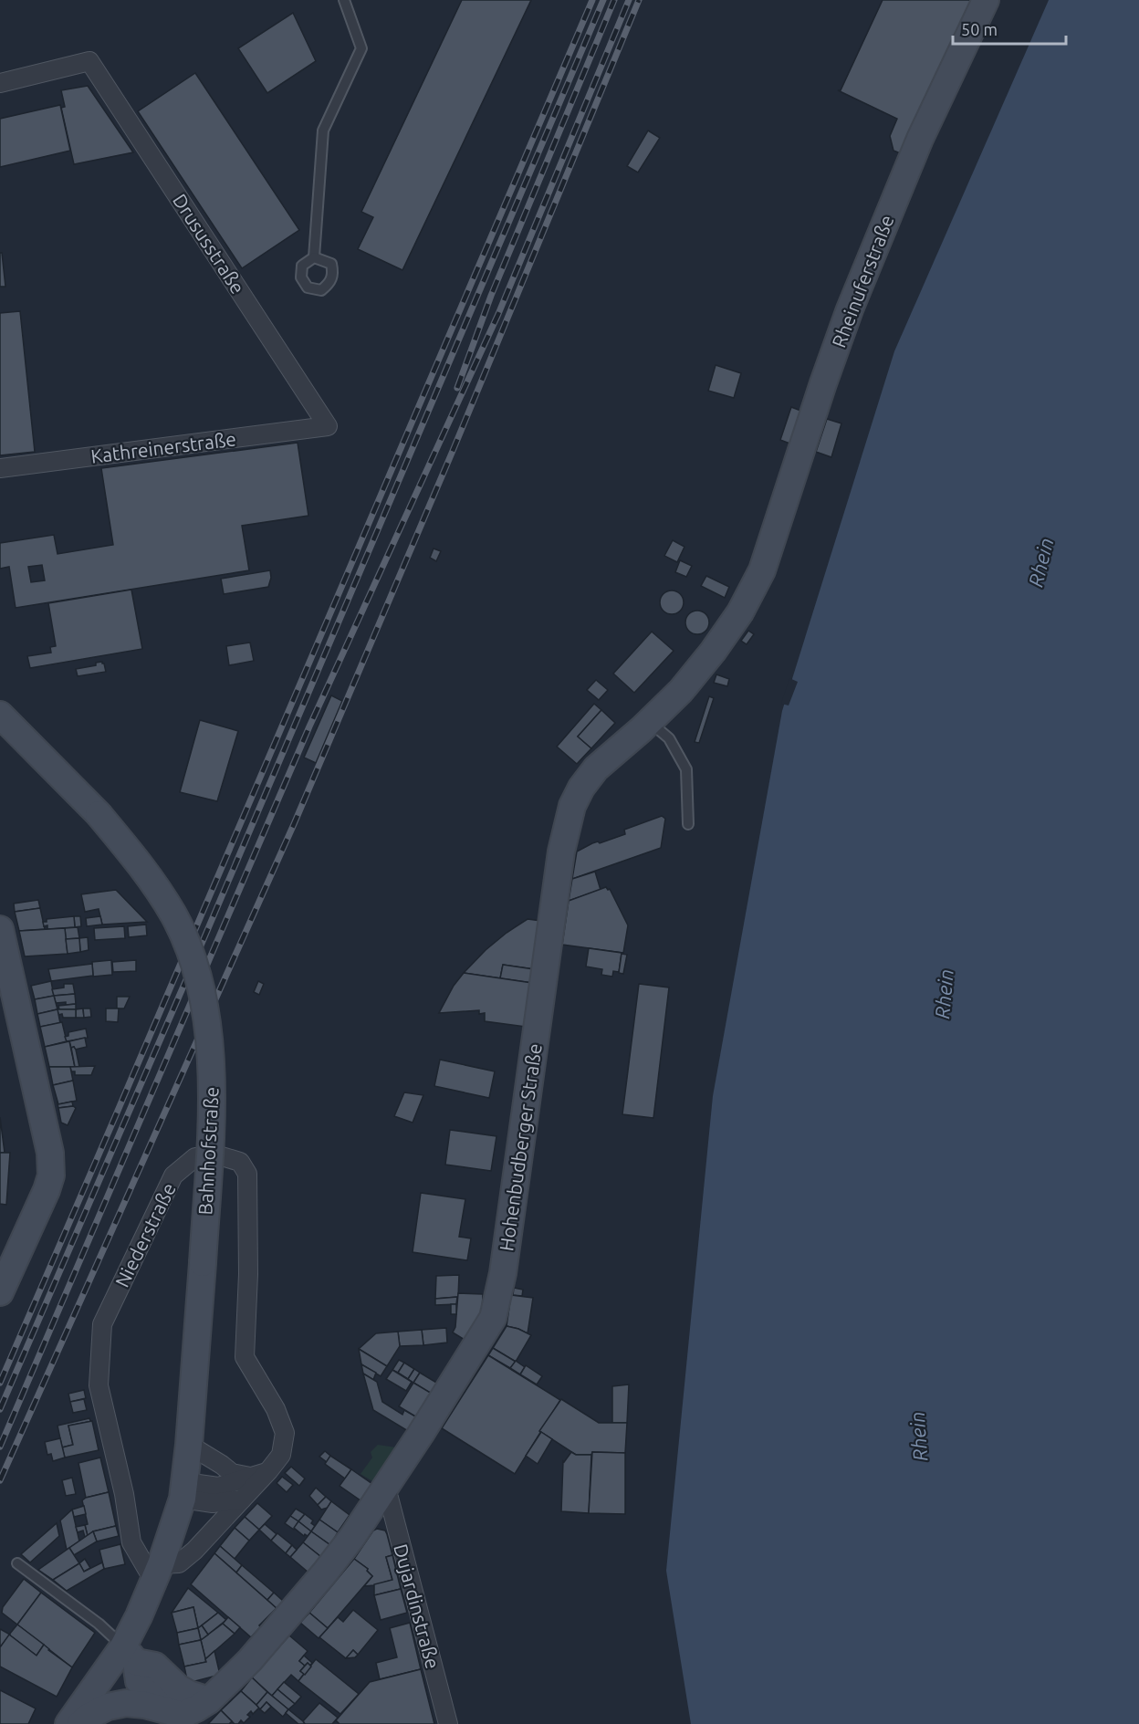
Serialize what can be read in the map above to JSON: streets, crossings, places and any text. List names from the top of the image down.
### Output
{
  "streets": {
    "street": [
      "Drususstraße",
      "Rheinuferstraße",
      "Kathreinerstraße",
      "Hohenbudberger Straße",
      "Bahnhofstraße",
      "Niederstraße",
      "Dujardinstraße"
    ]
  },
  "crossings": [
    ["Drususstraße", "Kathreinerstraße"],
    ["Rheinuferstraße", "Hohenbudberger Straße"],
    ["Hohenbudberger Straße", "Dujardinstraße"],
    ["Bahnhofstraße", "Niederstraße"]
  ],
  "water": ["Rhein"],
  "scale_bar": "50 m"
}
